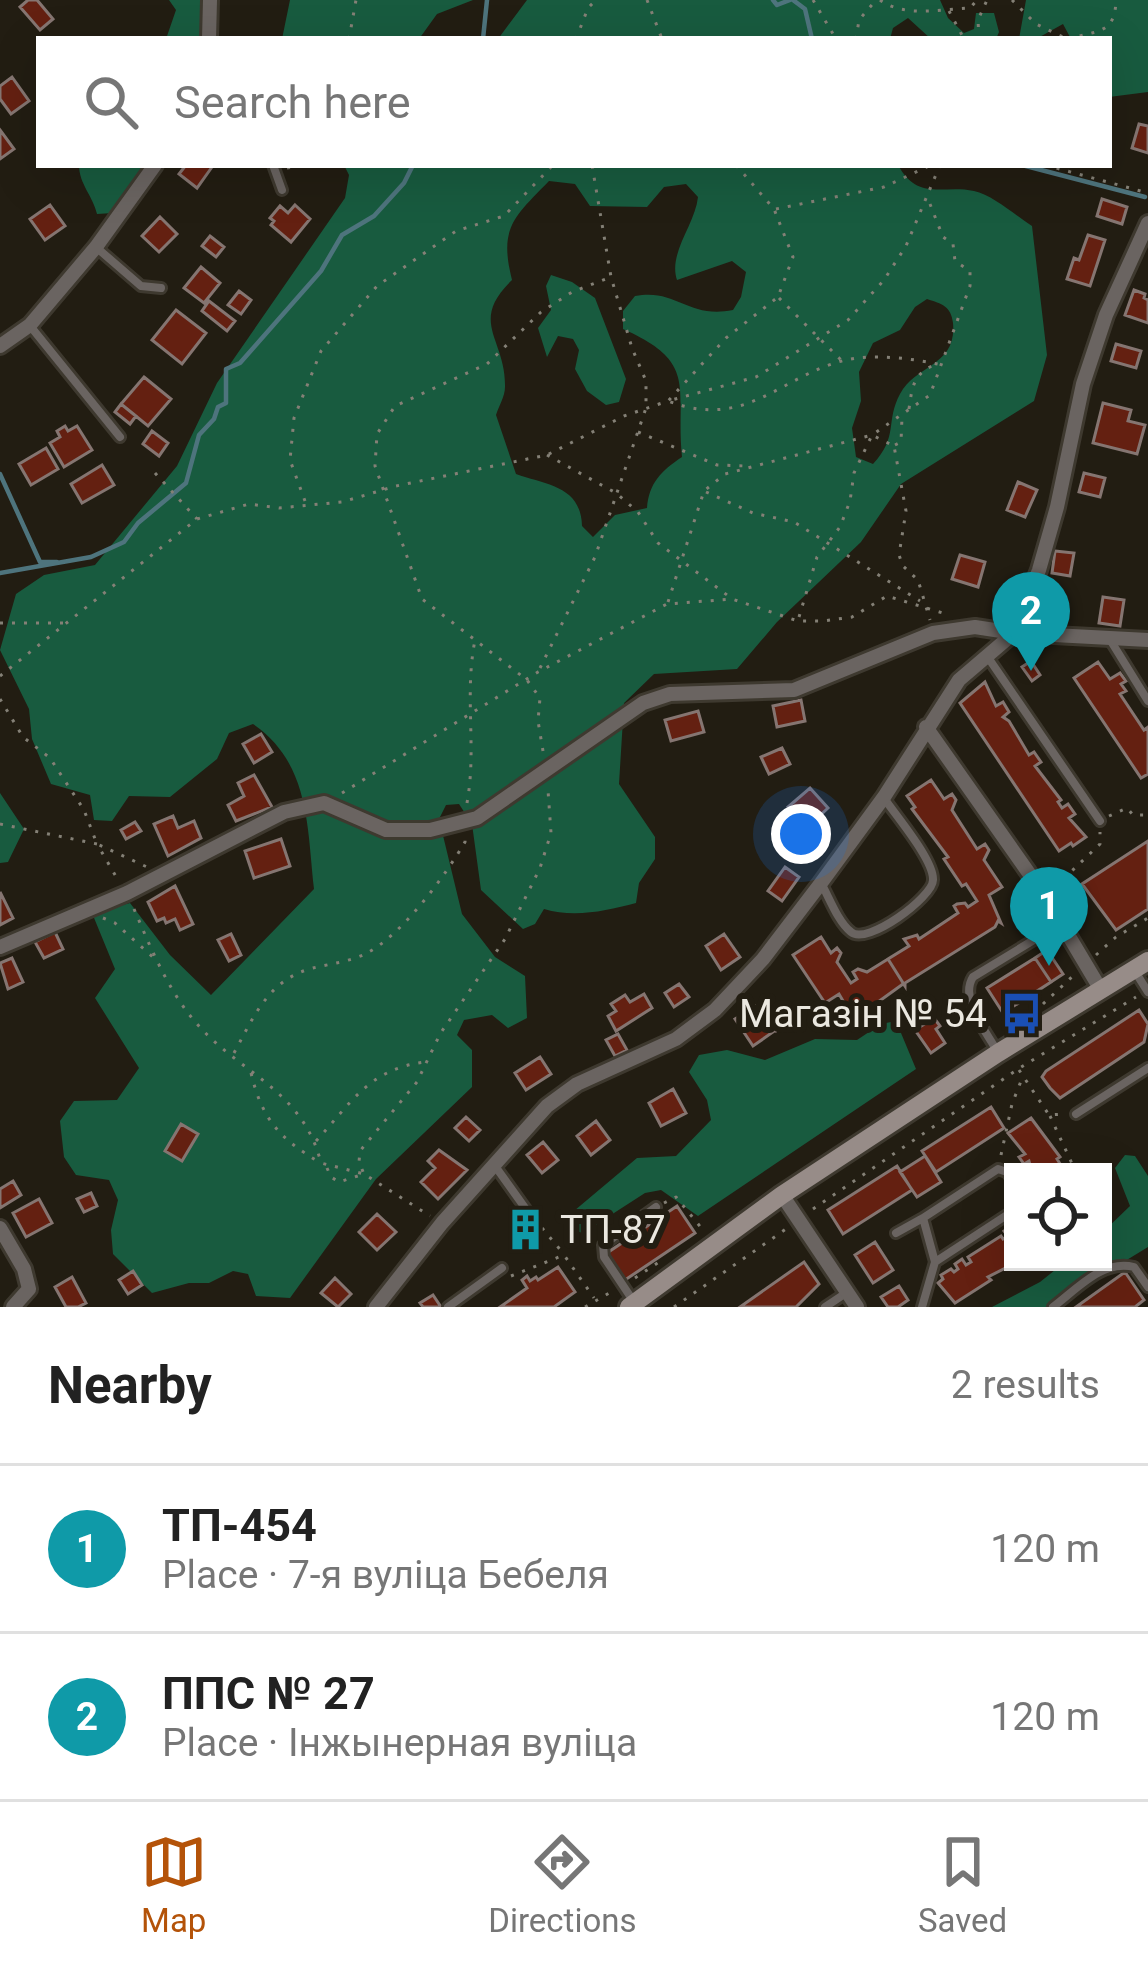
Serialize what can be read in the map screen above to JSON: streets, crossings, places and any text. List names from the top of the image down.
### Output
{
  "places": {
    "bus stop": ["Магазін № 54"],
    "building": ["ТП-87"]
  },
  "page": {
    "search": "Search here",
    "pins": ["2", "1"],
    "heading": ["Nearby", "2 results"],
    "list": [
      {
        "mark": "1",
        "name": "ТП-454",
        "note": "Place · 7-я вуліца Бебеля",
        "value": "120 m"
      },
      {
        "mark": "2",
        "name": "ППС № 27",
        "note": "Place · Інжынерная вуліца",
        "value": "120 m"
      }
    ],
    "nav": ["Map", "Directions", "Saved"]
  }
}
